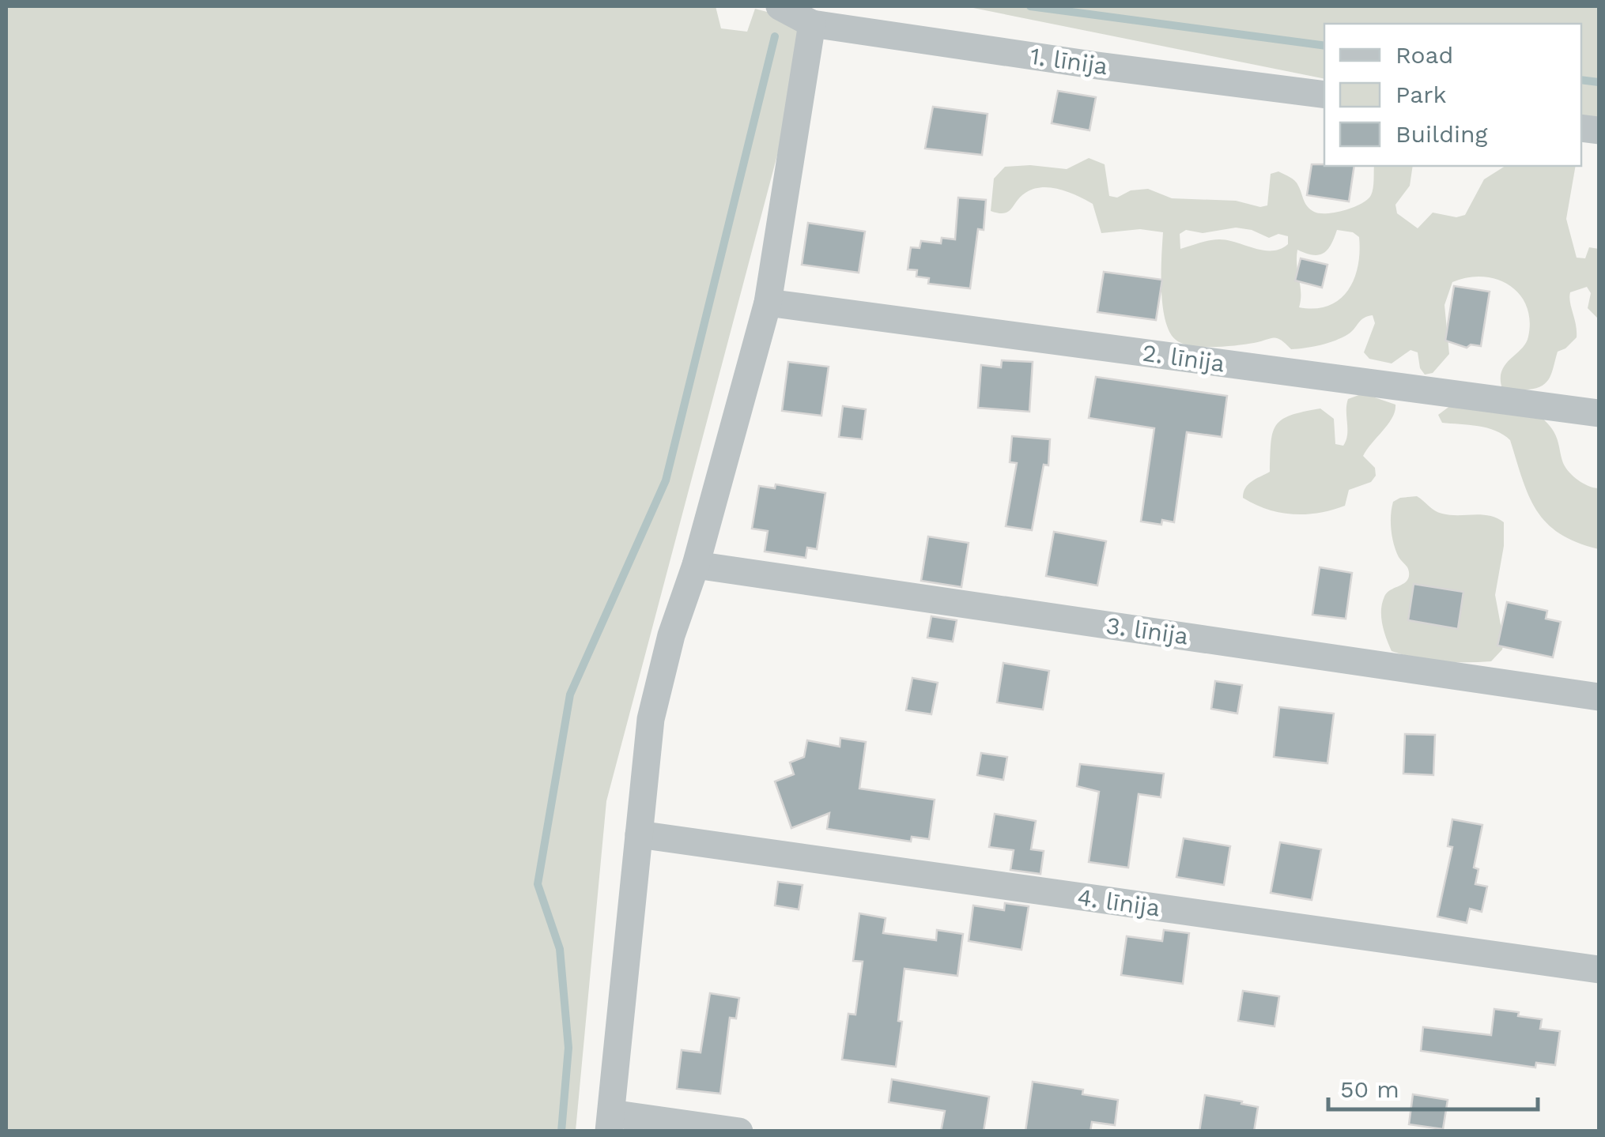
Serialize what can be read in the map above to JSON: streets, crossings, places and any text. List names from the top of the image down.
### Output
{
  "streets": {
    "street": [
      "1. līnija",
      "2. līnija",
      "3. līnija",
      "4. līnija"
    ]
  },
  "legend": ["Road", "Park", "Building"],
  "scale_bar": "50 m"
}
